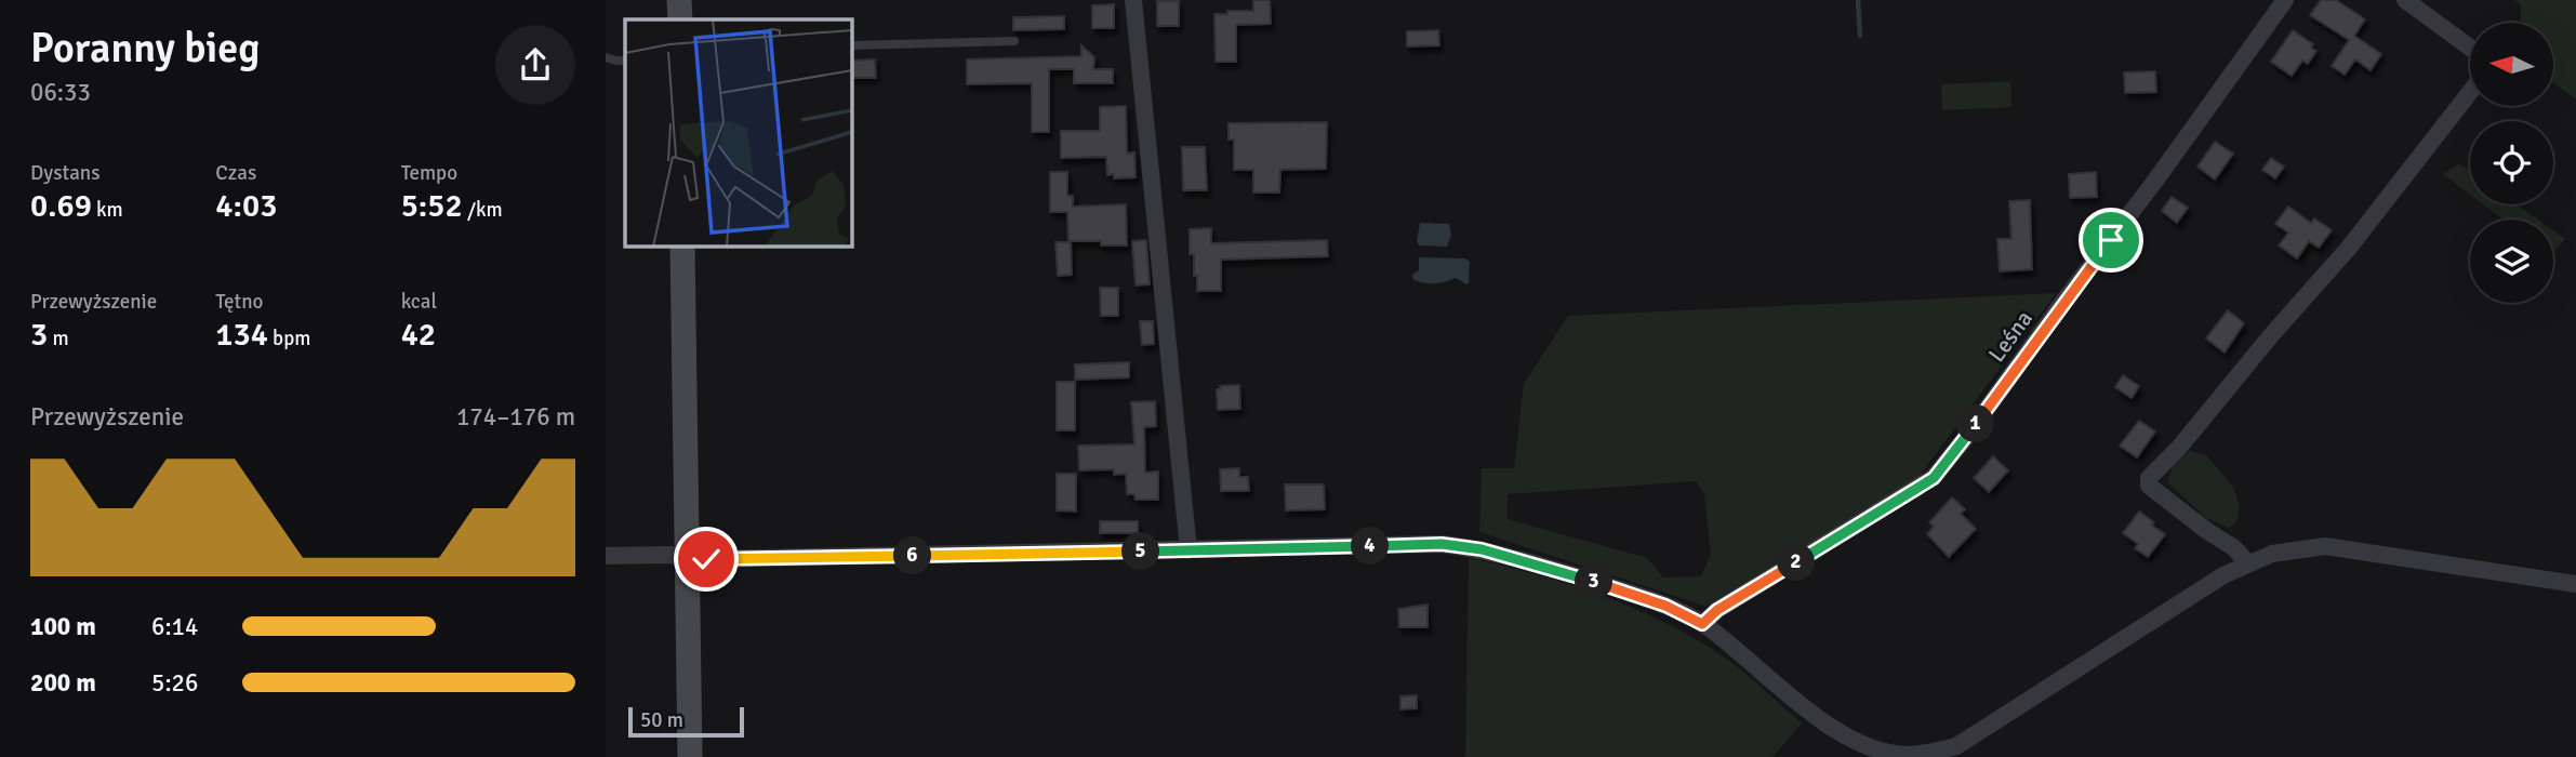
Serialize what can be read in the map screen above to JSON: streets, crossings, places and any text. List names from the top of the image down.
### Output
{
  "streets": {
    "street": ["Leśna"]
  },
  "scale_bar": "50 m",
  "north": "left",
  "page": {
    "heading": ["Poranny bieg", "06:33"],
    "stats": [
      ["Dystans", "0.69 km"],
      ["Czas", "4:03"],
      ["Tempo", "5:52 /km"],
      ["Przewyższenie", "3 m"],
      ["Tętno", "134 bpm"],
      ["kcal", "42"]
    ],
    "chart": ["Przewyższenie", "174–176 m"],
    "pins": [
      "1",
      "4",
      "5",
      "6",
      "2",
      "3"
    ],
    "list": [
      {
        "name": "100 m",
        "note": "6:14"
      },
      {
        "name": "200 m",
        "note": "5:26"
      }
    ],
    "scale": "50 m"
  }
}
